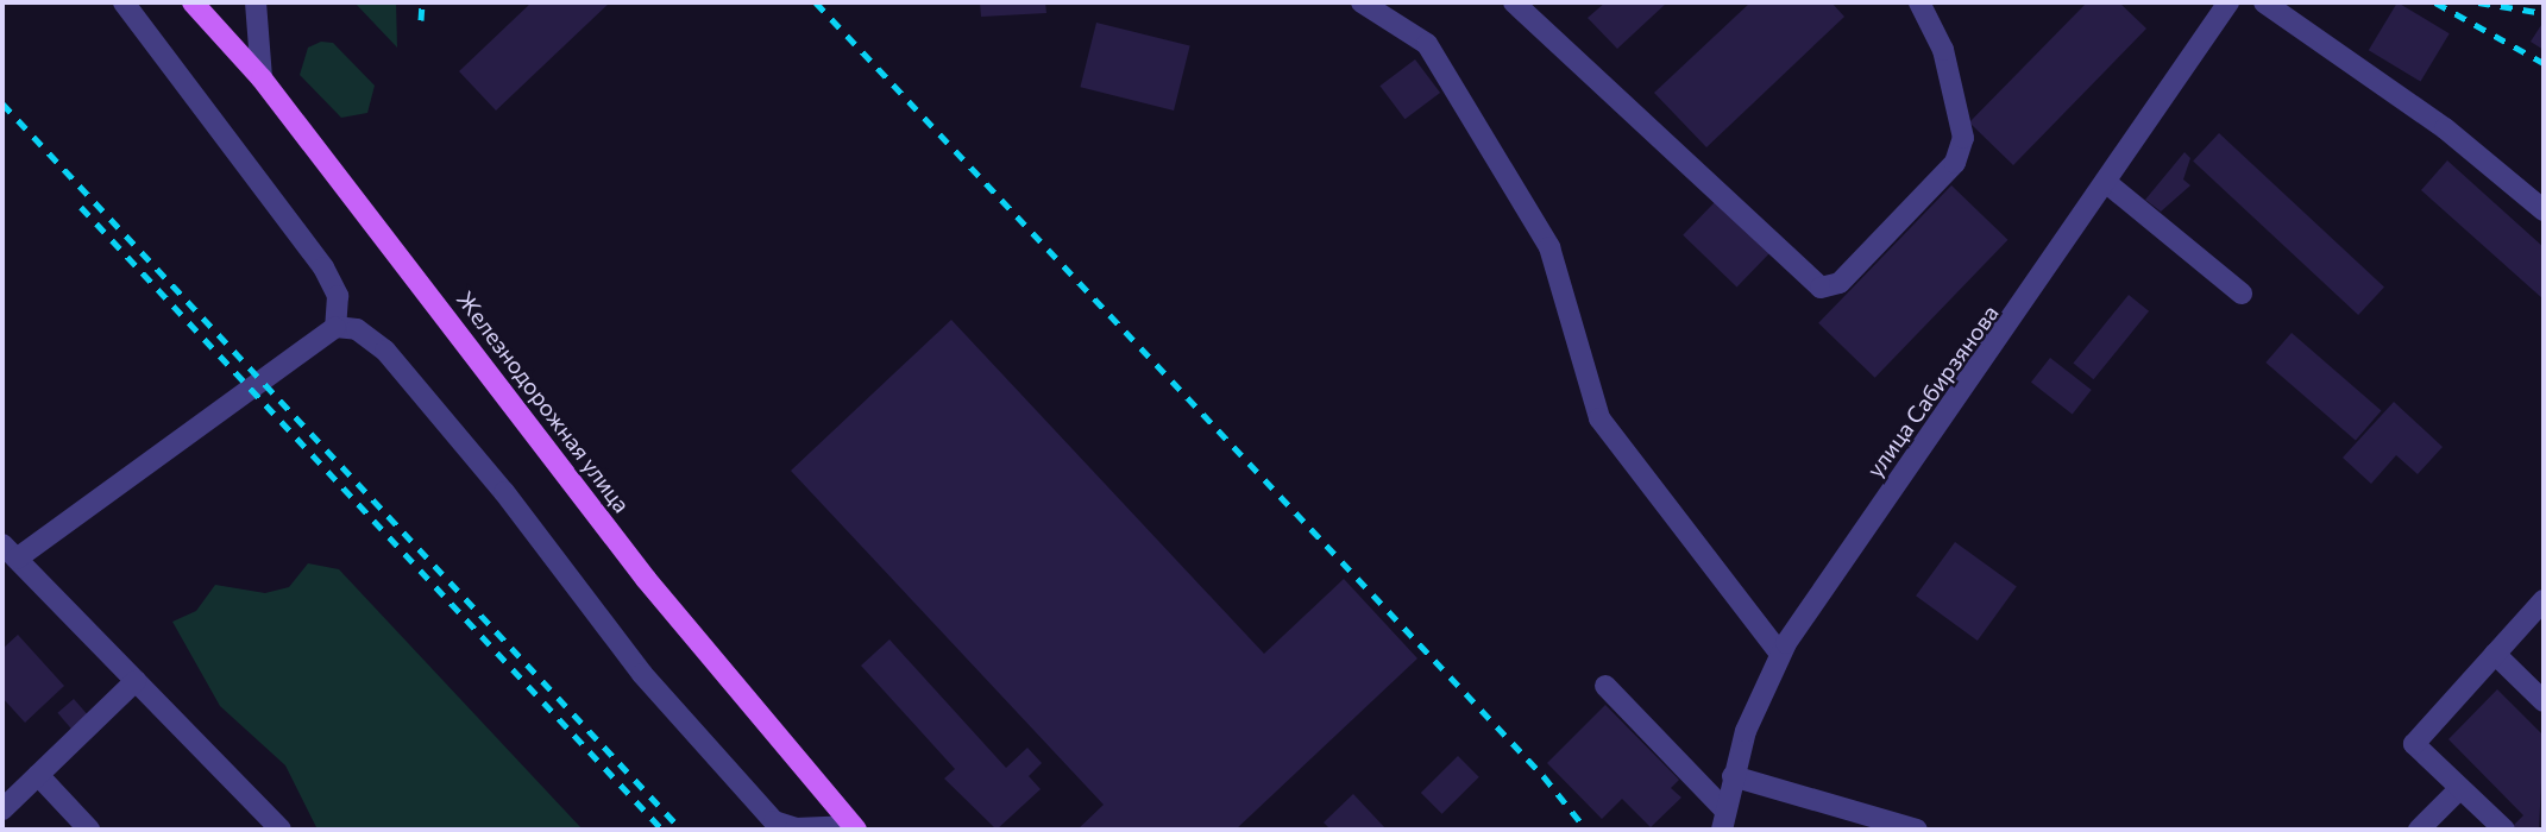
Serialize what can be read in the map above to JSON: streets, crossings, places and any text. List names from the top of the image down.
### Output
{
  "streets": {
    "main road": ["Железнодорожная улица"],
    "street": ["улица Сабирзянова"]
  }
}
